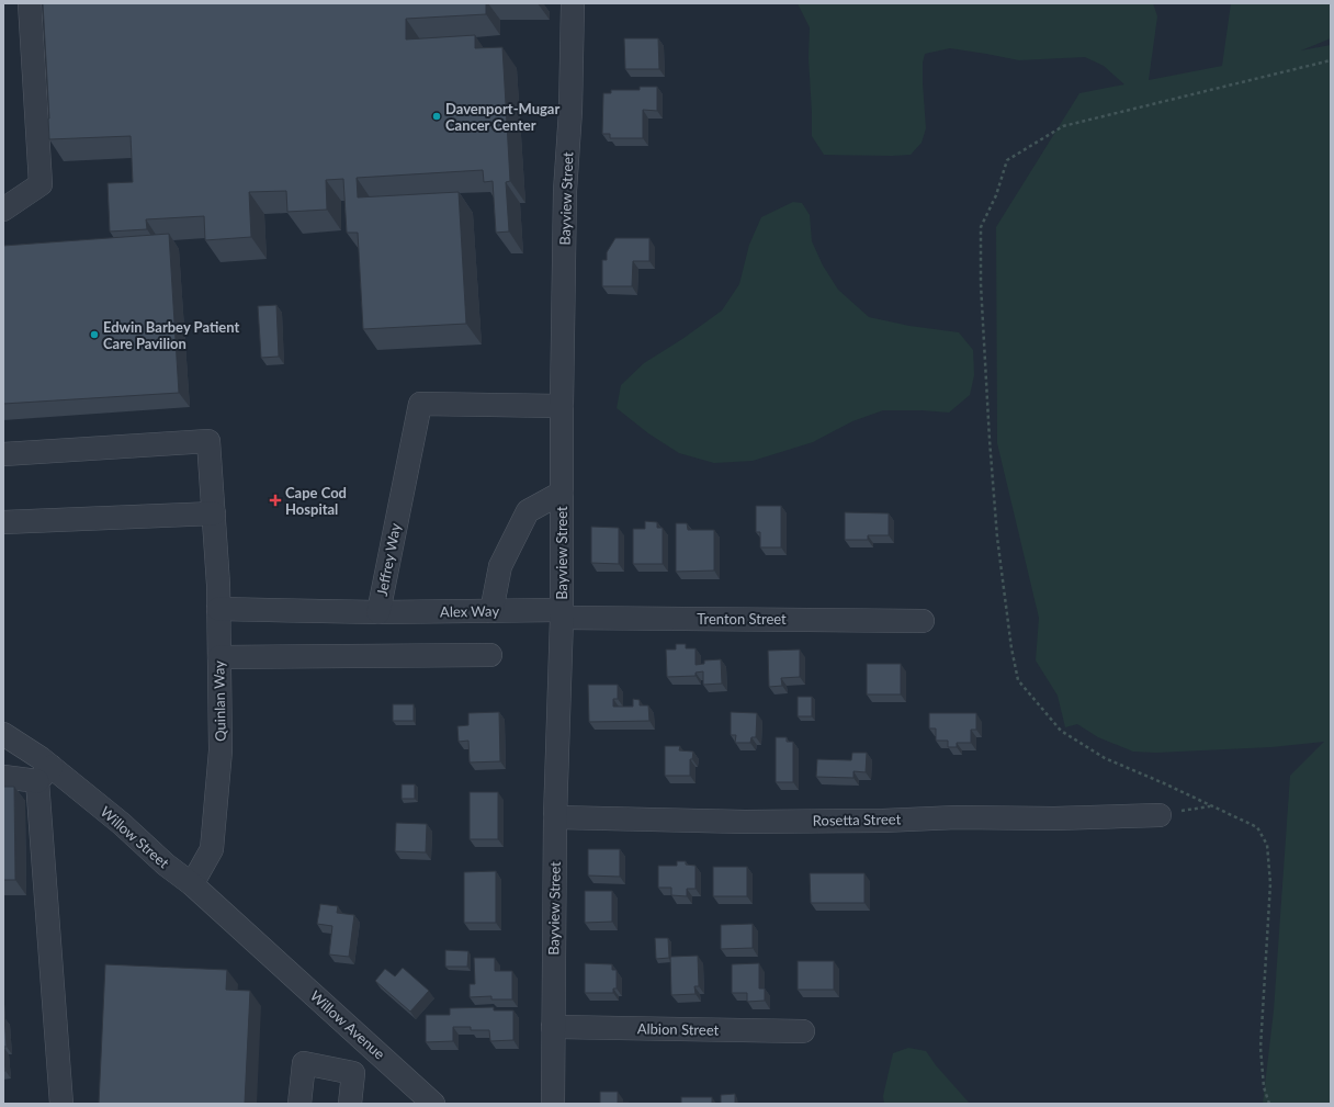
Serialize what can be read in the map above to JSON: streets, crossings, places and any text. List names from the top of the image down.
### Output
{
  "streets": {
    "street": [
      "Bayview Street",
      "Jeffrey Way",
      "Alex Way",
      "Trenton Street",
      "Quinlan Way",
      "Rosetta Street",
      "Willow Street",
      "Willow Avenue",
      "Albion Street"
    ]
  },
  "crossings": [
    ["Bayview Street", "Jeffrey Way"],
    ["Bayview Street", "Alex Way"],
    ["Bayview Street", "Trenton Street"],
    ["Bayview Street", "Rosetta Street"],
    ["Bayview Street", "Albion Street"],
    ["Jeffrey Way", "Alex Way"],
    ["Jeffrey Way", "Quinlan Way"],
    ["Alex Way", "Trenton Street"],
    ["Quinlan Way", "Willow Street"],
    ["Willow Street", "Willow Avenue"]
  ],
  "places": {
    "other": ["Davenport-Mugar Cancer Center", "Edwin Barbey Patient Care Pavilion"],
    "health": ["Cape Cod Hospital"]
  }
}
